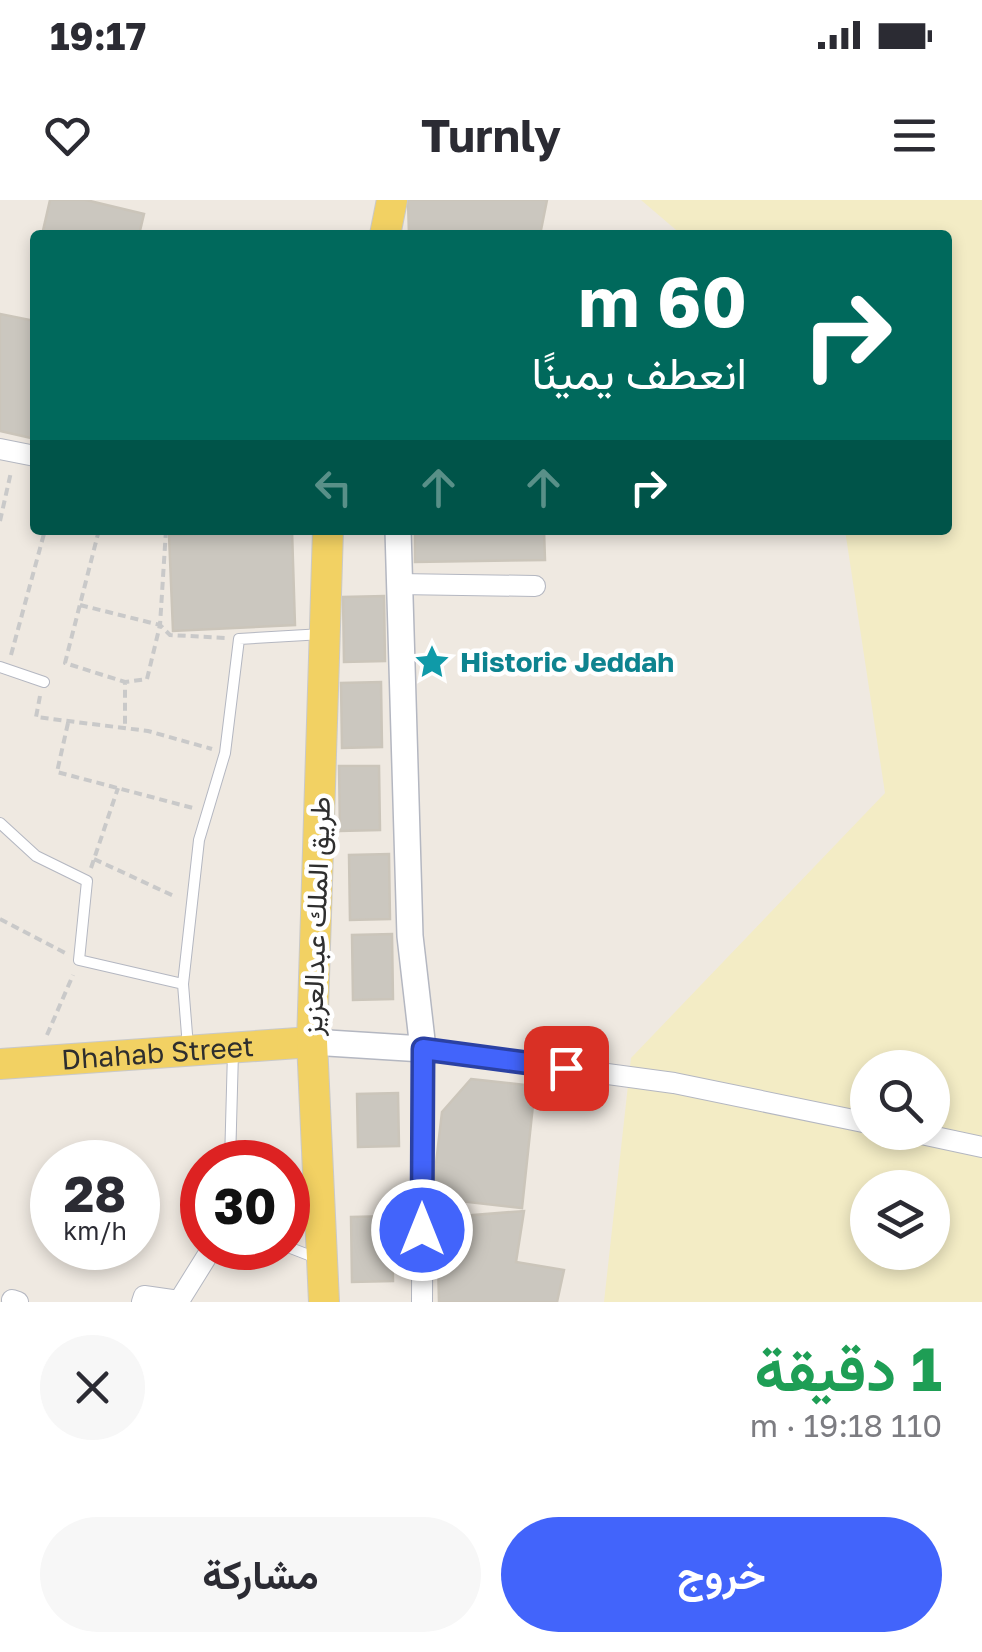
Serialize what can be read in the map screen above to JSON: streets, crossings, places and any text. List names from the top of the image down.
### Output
{
  "streets": {
    "main road": ["طريق الملك عبدالعزيز", "Dhahab Street"]
  },
  "crossings": [
    ["طريق الملك عبدالعزيز", "Dhahab Street"]
  ],
  "places": {
    "place": ["Historic Jeddah"]
  },
  "page": {
    "status": "19:17",
    "header": "Turnly",
    "turn": ["60 m", "انعطف يمينًا"],
    "speed": "28 km/h",
    "limit": "30",
    "heading": ["1 دقيقة", "110 m · 19:18"],
    "buttons": ["خروج", "مشاركة"]
  }
}
